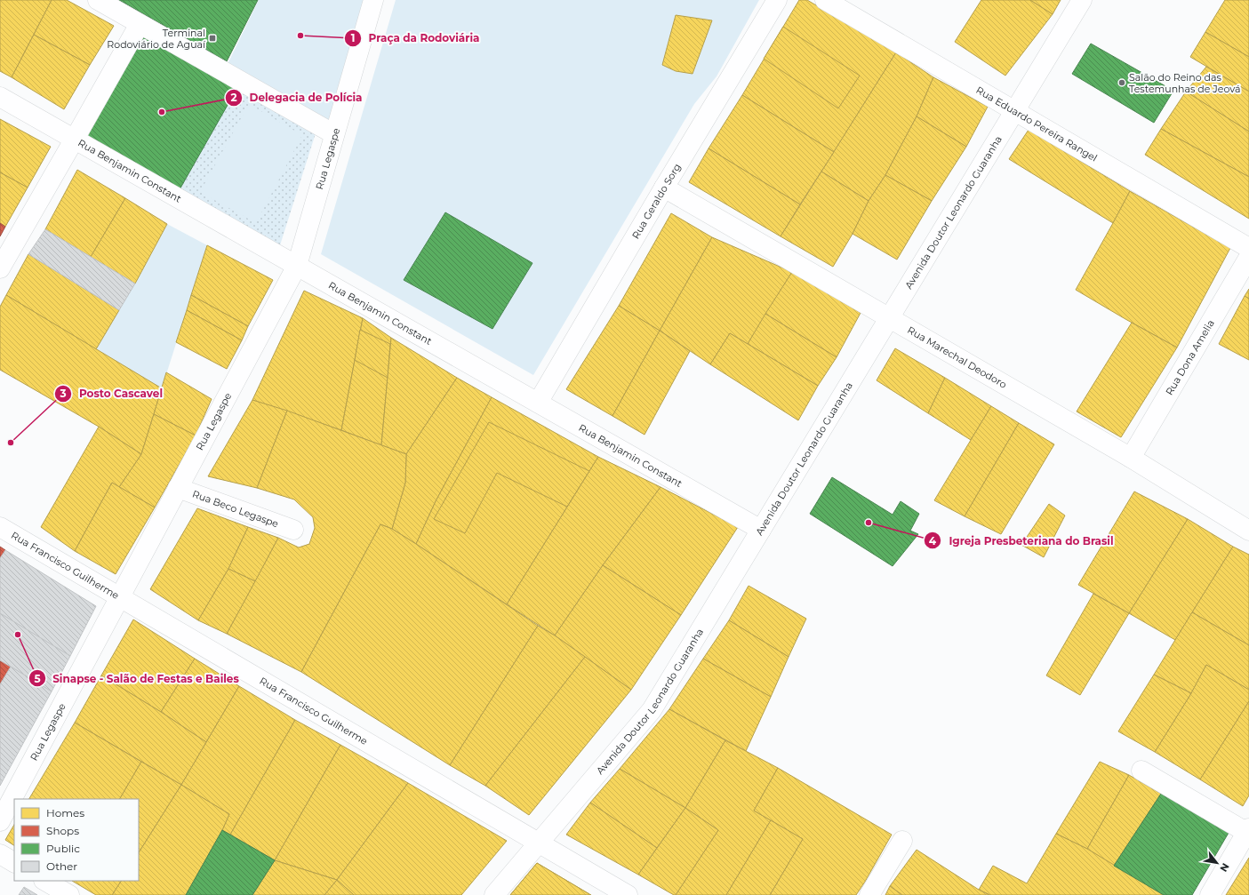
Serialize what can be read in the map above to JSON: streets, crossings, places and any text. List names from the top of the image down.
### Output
{
  "streets": {
    "street": [
      "Rua Eduardo Pereira Rangel",
      "Rua Legaspe",
      "Rua Benjamin Constant",
      "Rua Geraldo Sorg",
      "Avenida Doutor Leonardo Guaranha",
      "Rua Dona Amelia",
      "Rua Marechal Deodoro",
      "Rua Beco Legaspe",
      "Rua Francisco Guilherme"
    ]
  },
  "crossings": [
    ["Rua Eduardo Pereira Rangel", "Avenida Doutor Leonardo Guaranha"],
    ["Rua Legaspe", "Rua Benjamin Constant"],
    ["Rua Legaspe", "Rua Beco Legaspe"],
    ["Rua Legaspe", "Rua Francisco Guilherme"],
    ["Rua Benjamin Constant", "Rua Geraldo Sorg"],
    ["Rua Benjamin Constant", "Avenida Doutor Leonardo Guaranha"],
    ["Rua Geraldo Sorg", "Rua Marechal Deodoro"],
    ["Avenida Doutor Leonardo Guaranha", "Rua Marechal Deodoro"],
    ["Avenida Doutor Leonardo Guaranha", "Rua Francisco Guilherme"],
    ["Rua Dona Amelia", "Rua Marechal Deodoro"]
  ],
  "places": {
    "other": [
      "Praça da Rodoviária",
      "Salão do Reino das Testemunhas de Jeová",
      "Delegacia de Polícia",
      "Posto Cascavel",
      "Igreja Presbeteriana do Brasil",
      "Sinapse - Salão de Festas e Bailes"
    ],
    "transit": ["Terminal Rodoviário de Aguaí"]
  },
  "legend": [
    "Homes",
    "Shops",
    "Public",
    "Other"
  ],
  "north": "bottom right"
}
